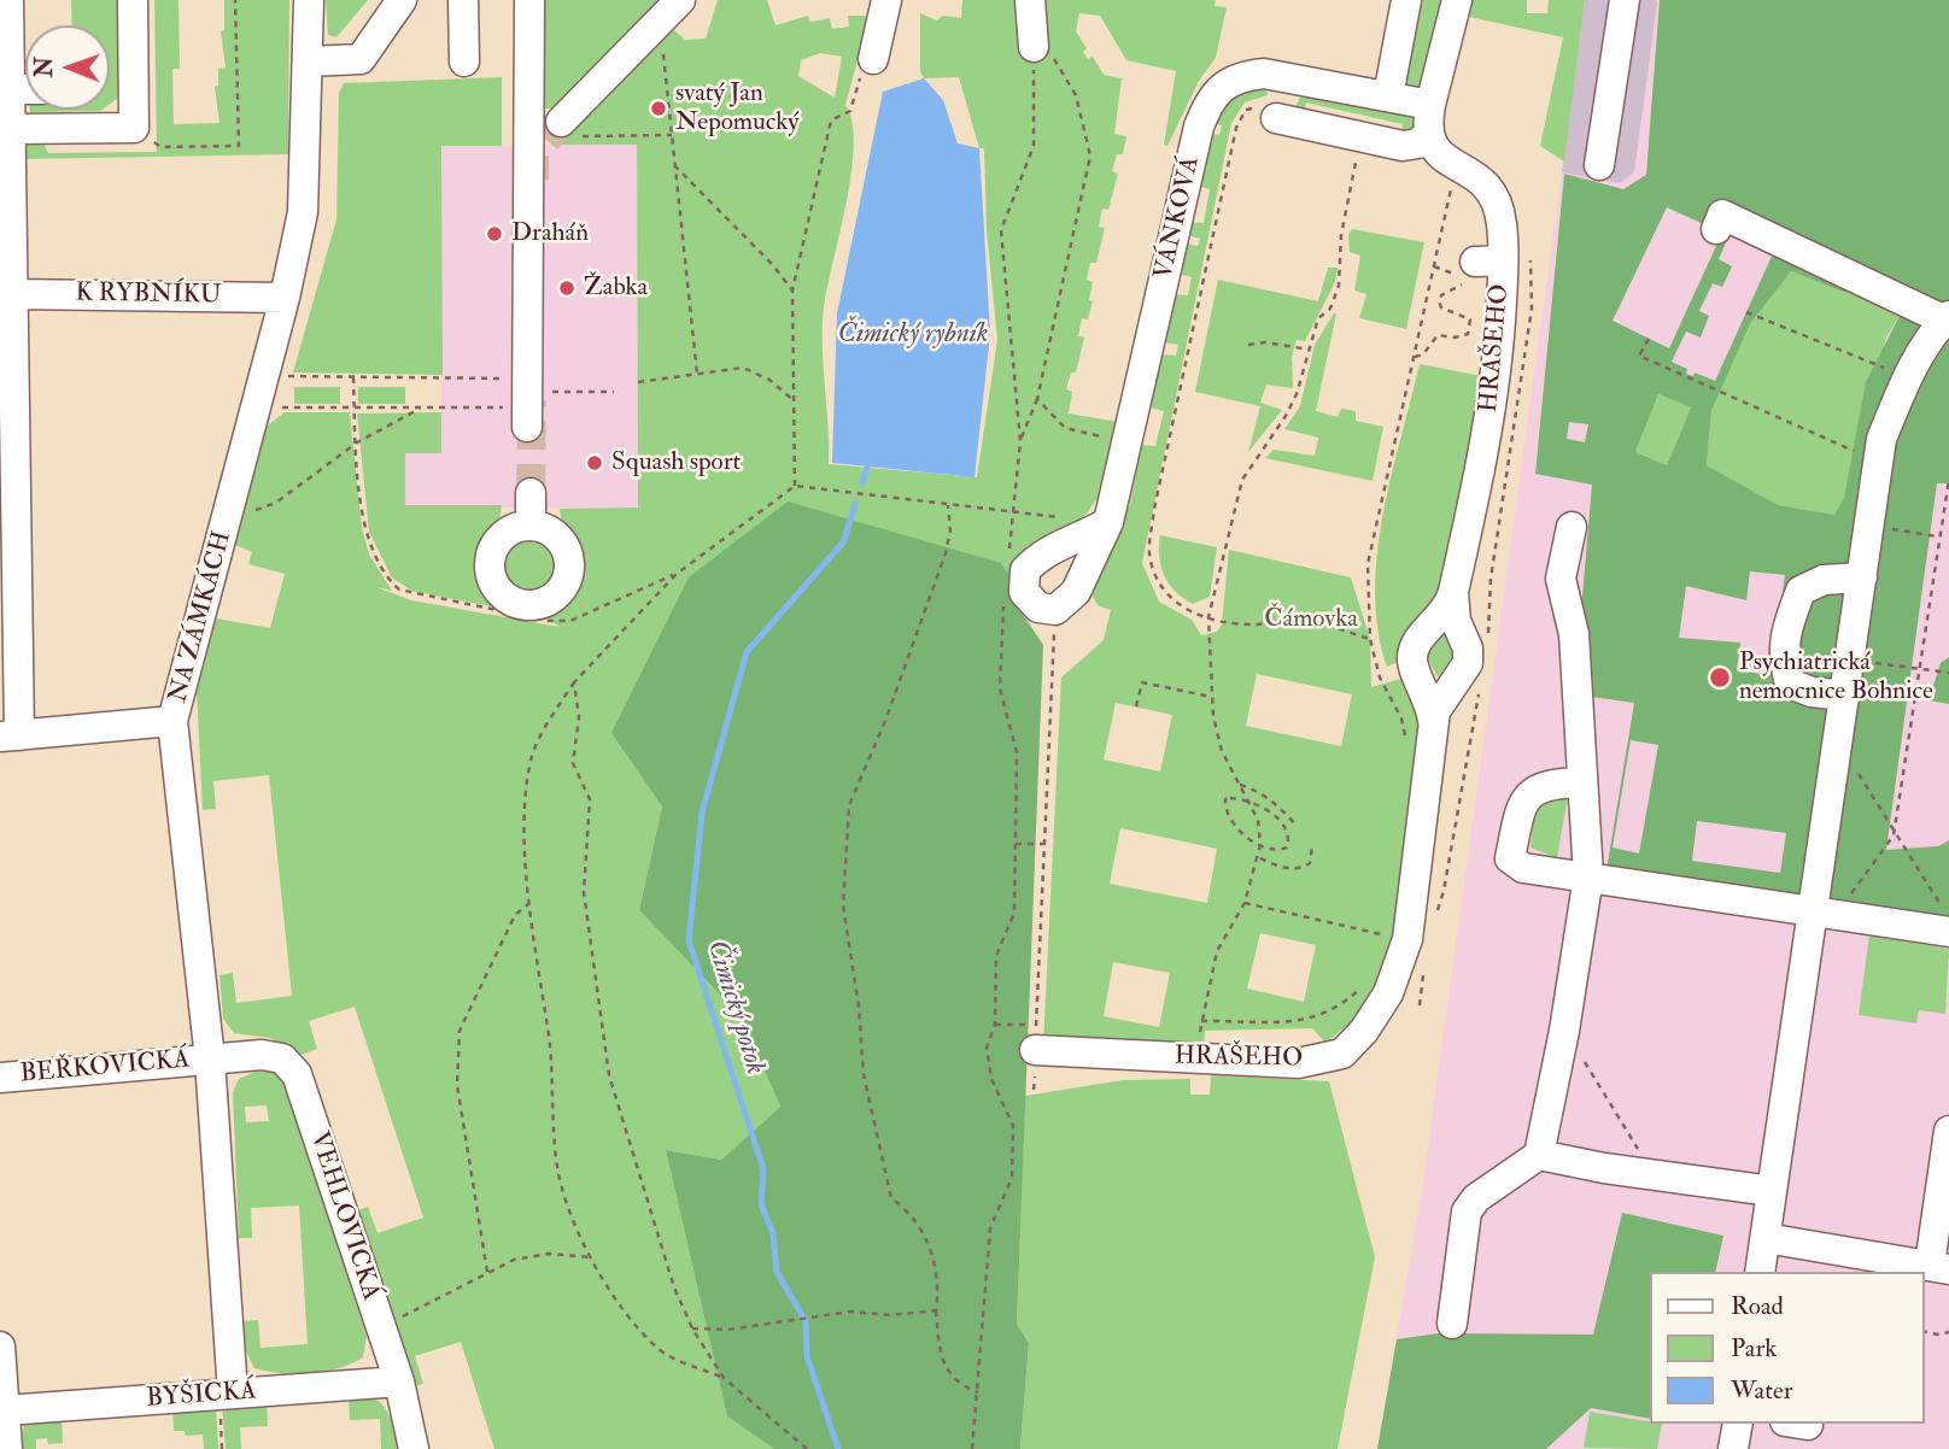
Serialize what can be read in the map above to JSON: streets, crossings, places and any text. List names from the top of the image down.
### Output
{
  "streets": {
    "street": [
      "VÁNKOVÁ",
      "K RYBNÍKU",
      "HRAŠEHO",
      "NA ZÁMKÁCH",
      "BEŘKOVICKÁ",
      "VEHLOVICKÁ",
      "BYŠICKÁ"
    ]
  },
  "crossings": [
    ["K RYBNÍKU", "NA ZÁMKÁCH"],
    ["NA ZÁMKÁCH", "BEŘKOVICKÁ"],
    ["NA ZÁMKÁCH", "VEHLOVICKÁ"],
    ["NA ZÁMKÁCH", "BYŠICKÁ"],
    ["BEŘKOVICKÁ", "VEHLOVICKÁ"],
    ["VEHLOVICKÁ", "BYŠICKÁ"]
  ],
  "water": ["Čimický rybník", "Čimický potok"],
  "parks": ["Čámovka"],
  "places": [
    "svatý Jan Nepomucký",
    "Draháň",
    "Žabka",
    "Squash sport",
    "Psychiatrická nemocnice Bohnice"
  ],
  "legend": ["Road", "Park", "Water"],
  "north": "left"
}
